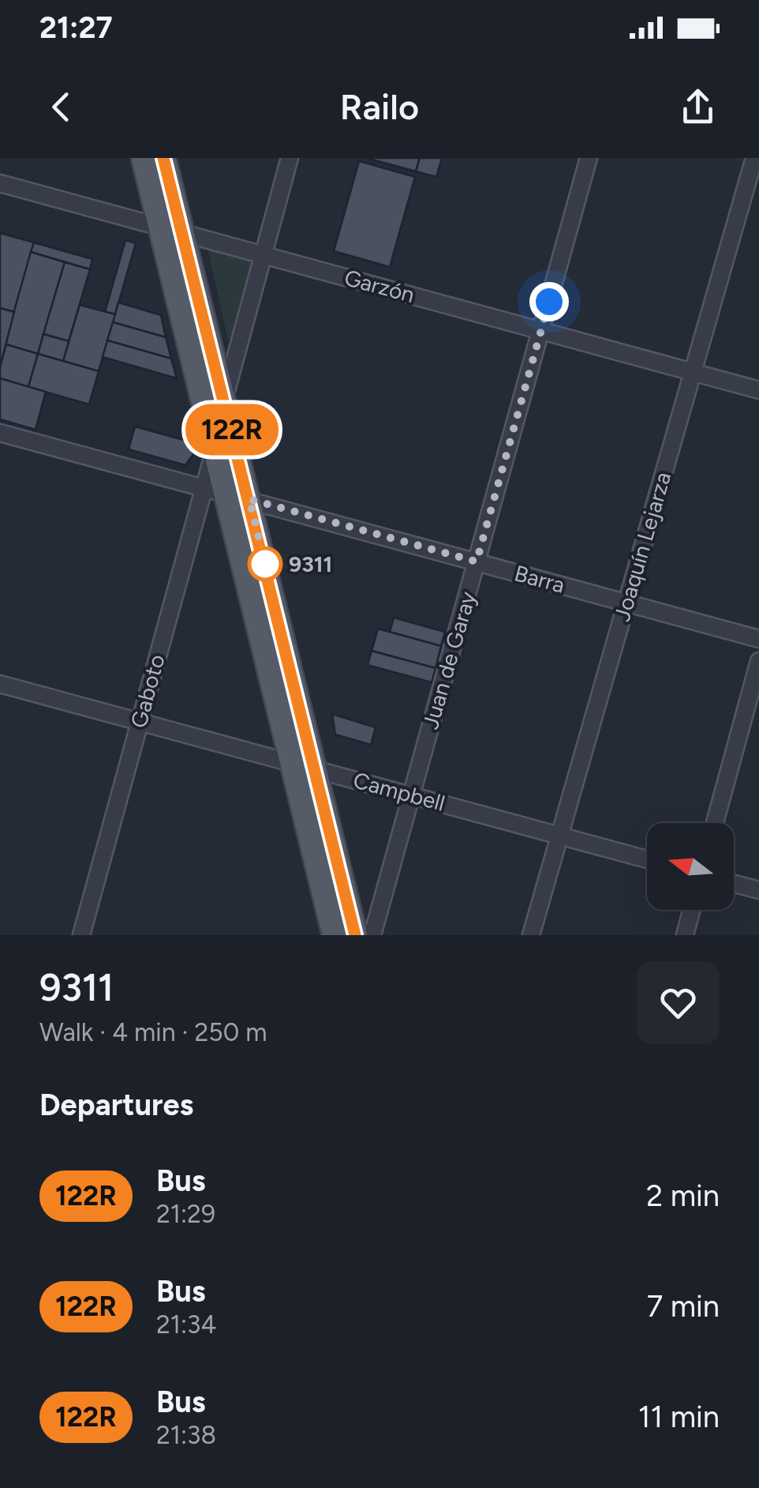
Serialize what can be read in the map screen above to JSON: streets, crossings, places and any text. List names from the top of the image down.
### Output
{
  "streets": {
    "street": [
      "Garzón",
      "Joaquín Lejarza",
      "Barra",
      "Juan de Garay",
      "Gaboto",
      "Campbell"
    ]
  },
  "crossings": [
    ["Garzón", "Joaquín Lejarza"],
    ["Garzón", "Juan de Garay"],
    ["Joaquín Lejarza", "Barra"],
    ["Joaquín Lejarza", "Campbell"],
    ["Barra", "Juan de Garay"],
    ["Barra", "Gaboto"],
    ["Juan de Garay", "Campbell"],
    ["Gaboto", "Campbell"]
  ],
  "places": ["9311"],
  "lines": ["bus line 122R"],
  "north": "left",
  "page": {
    "status": "21:27",
    "header": "Railo",
    "on_map": "122R",
    "heading": [
      ["9311", "Walk · 4 min · 250 m"],
      "Departures"
    ],
    "list": [
      {
        "mark": "122R",
        "name": "Bus",
        "note": "21:29",
        "value": "2 min"
      },
      {
        "mark": "122R",
        "name": "Bus",
        "note": "21:34",
        "value": "7 min"
      },
      {
        "mark": "122R",
        "name": "Bus",
        "note": "21:38",
        "value": "11 min"
      }
    ]
  }
}
